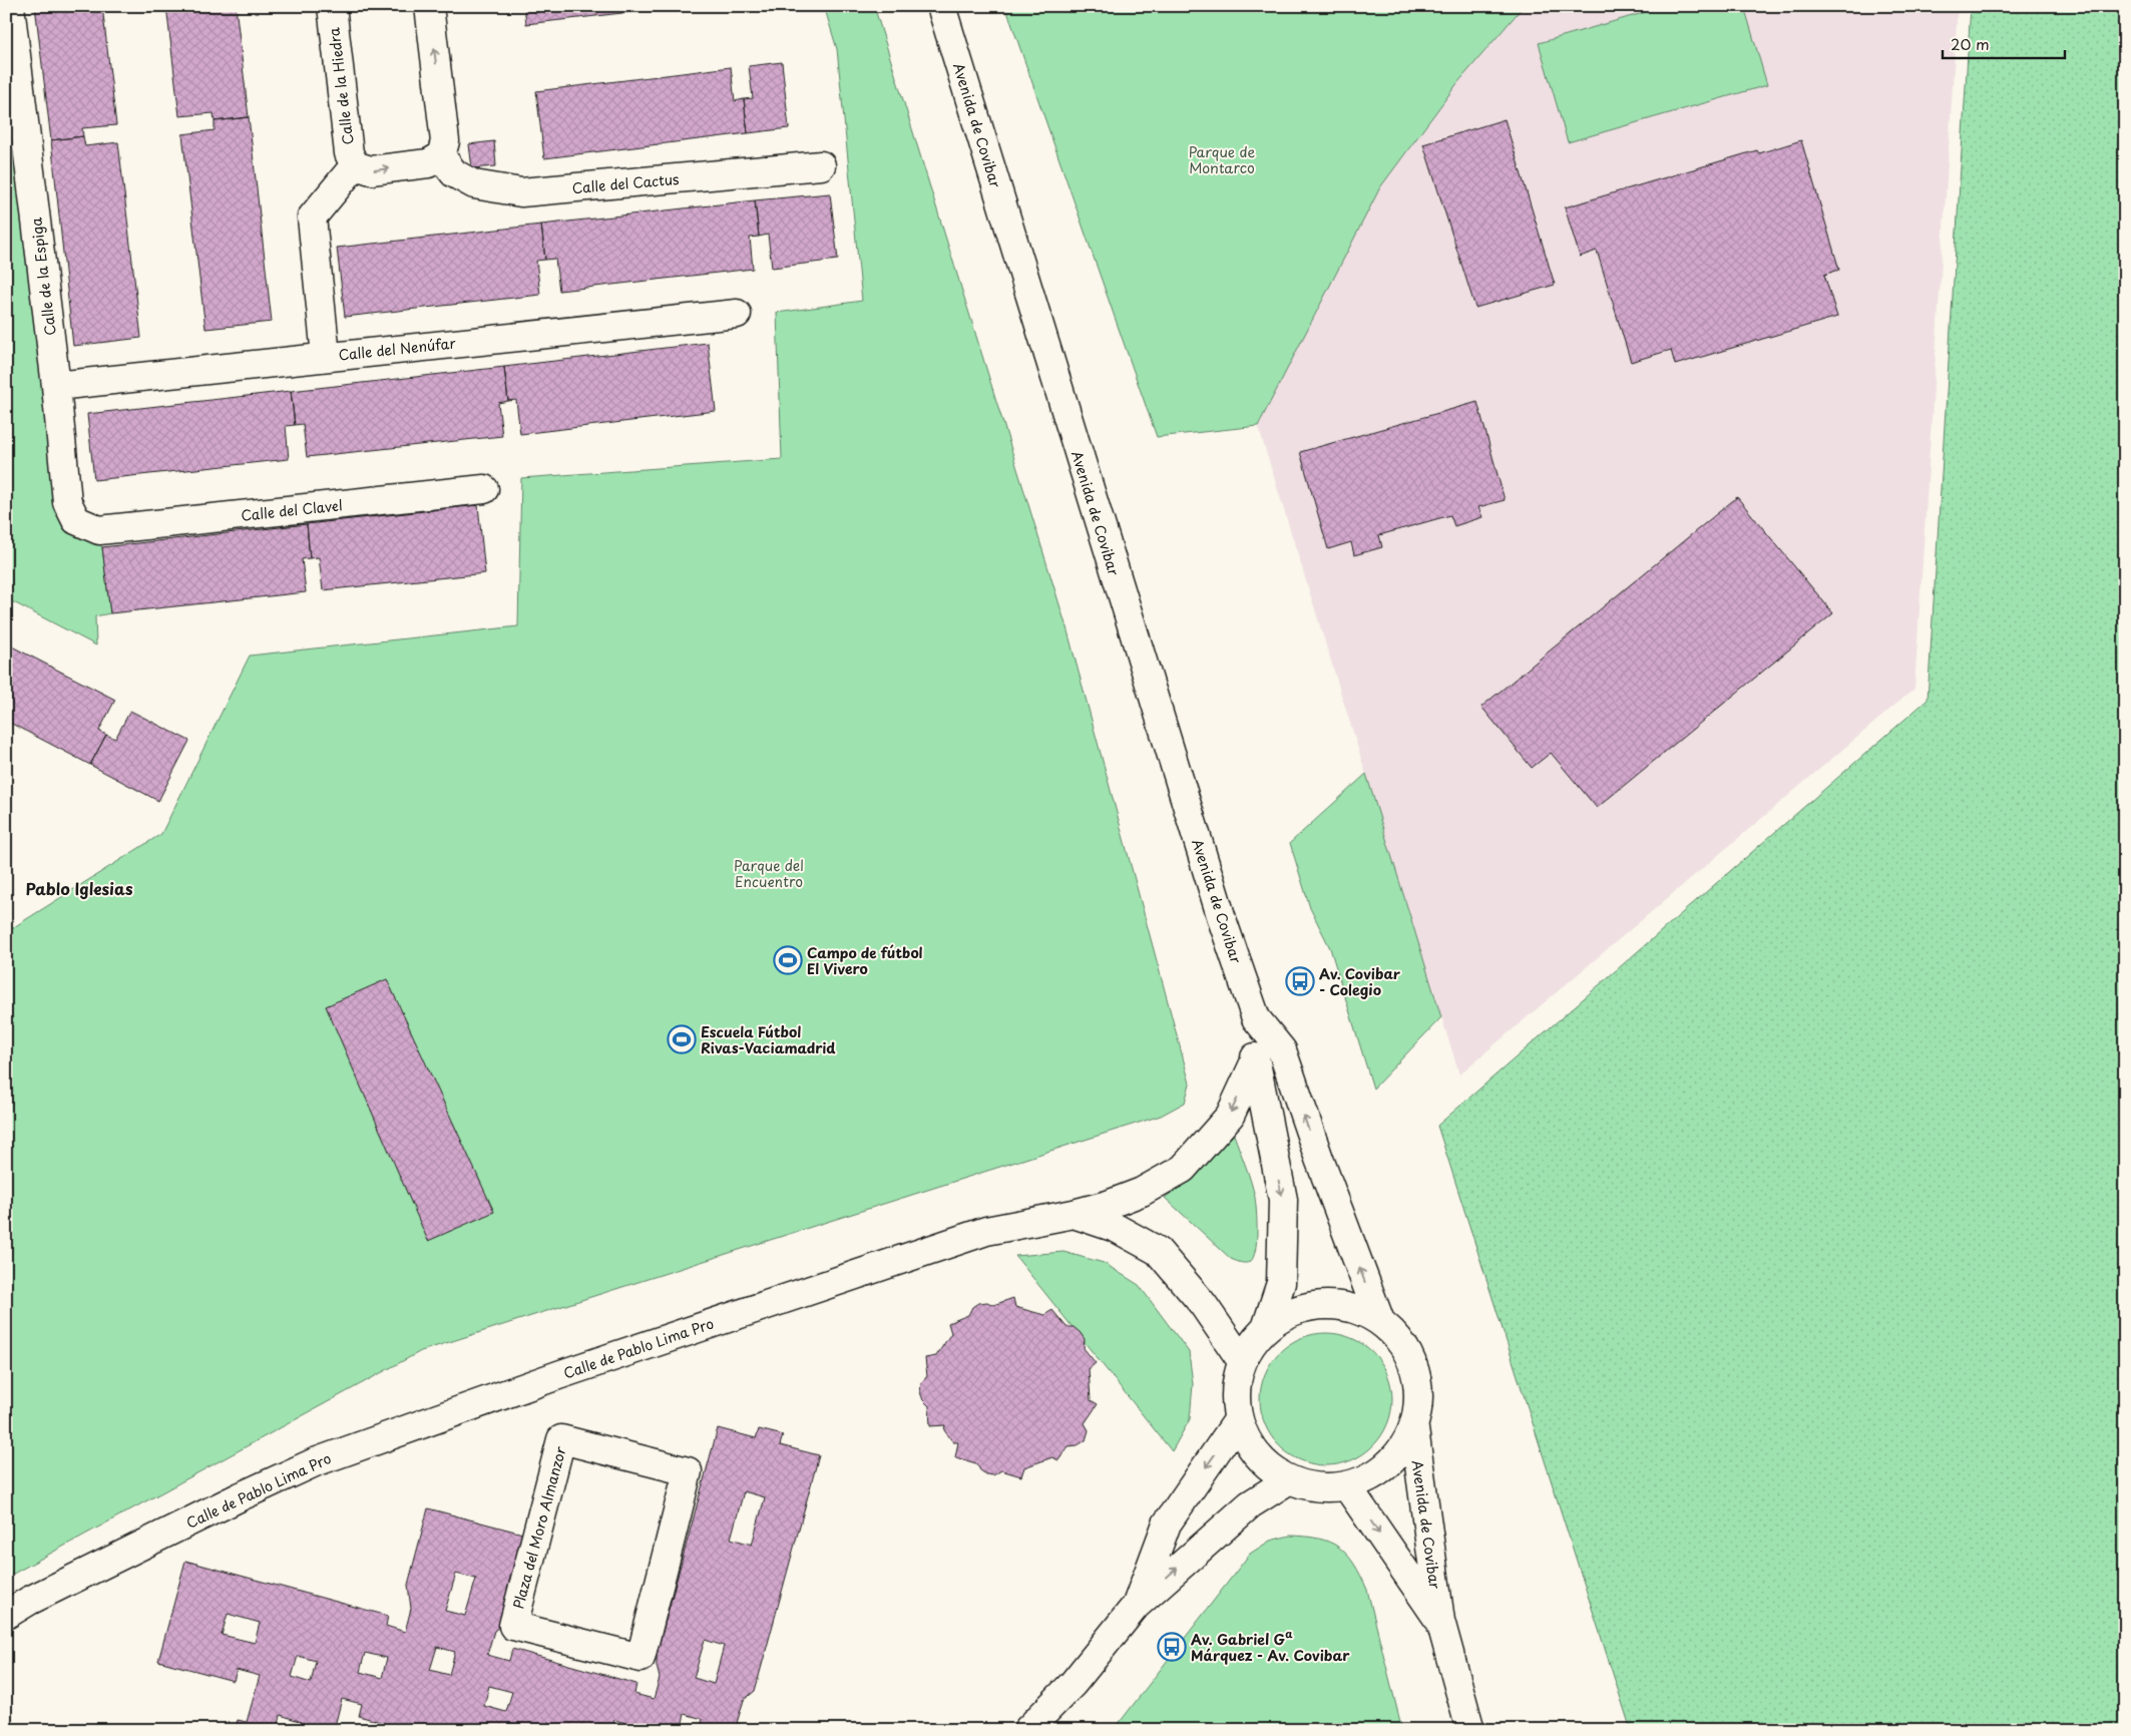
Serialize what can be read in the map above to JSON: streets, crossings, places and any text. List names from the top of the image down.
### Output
{
  "streets": {
    "street": [
      "Calle de la Hiedra",
      "Avenida de Covibar",
      "Calle del Cactus",
      "Calle de la Espiga",
      "Calle del Nenúfar",
      "Calle del Clavel",
      "Calle de Pablo Lima Pro",
      "Plaza del Moro Almanzor"
    ]
  },
  "crossings": [
    ["Calle de la Hiedra", "Calle del Cactus"],
    ["Calle de la Hiedra", "Calle del Nenúfar"],
    ["Avenida de Covibar", "Calle de Pablo Lima Pro"],
    ["Calle de la Espiga", "Calle del Nenúfar"],
    ["Calle de la Espiga", "Calle del Clavel"]
  ],
  "districts": ["Pablo Iglesias"],
  "parks": ["Parque de Montarco", "Parque del Encuentro"],
  "places": {
    "sports": ["Campo de fútbol El Vivero", "Escuela Fútbol Rivas-Vaciamadrid"],
    "bus stop": ["Av. Covibar - Colegio", "Av. Gabriel Gª Márquez - Av. Covibar"]
  },
  "scale_bar": "20 m"
}
